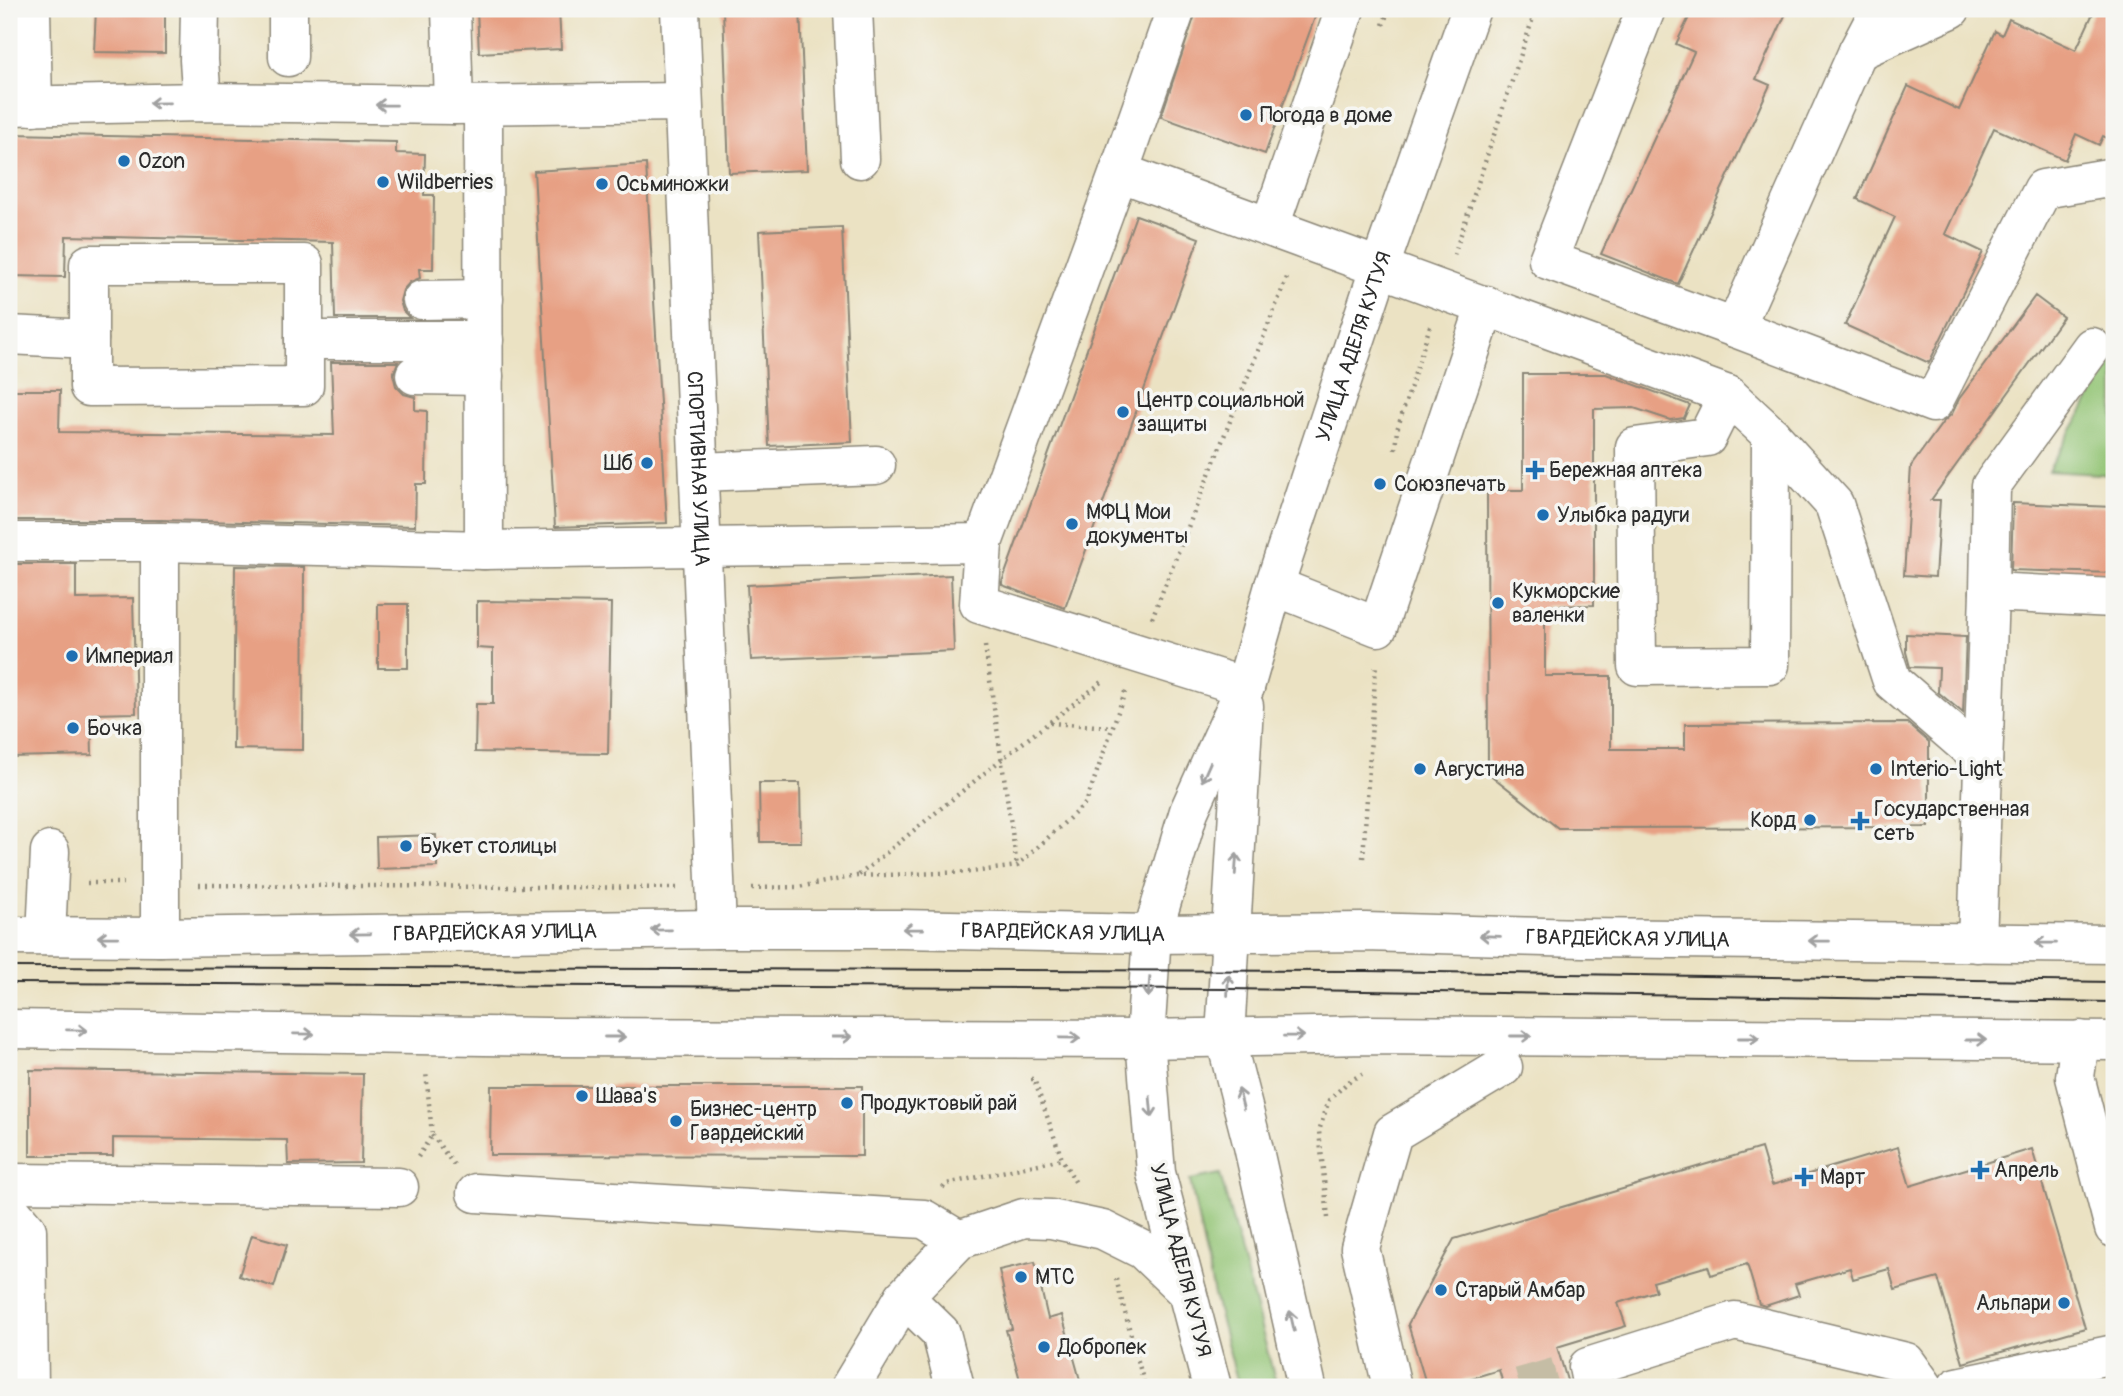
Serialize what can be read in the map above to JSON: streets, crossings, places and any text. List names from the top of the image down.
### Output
{
  "streets": {
    "main road": ["УЛИЦА АДЕЛЯ КУТУЯ", "СПОРТИВНАЯ УЛИЦА", "ГВАРДЕЙСКАЯ УЛИЦА"]
  },
  "crossings": [
    ["УЛИЦА АДЕЛЯ КУТУЯ", "ГВАРДЕЙСКАЯ УЛИЦА"],
    ["СПОРТИВНАЯ УЛИЦА", "ГВАРДЕЙСКАЯ УЛИЦА"]
  ],
  "places": {
    "other": [
      "Погода в доме",
      "Ozon",
      "Wildberries",
      "Осьминожки",
      "Центр социальной защиты",
      "Шб",
      "Союзпечать",
      "Улыбка радуги",
      "МФЦ Мои документы",
      "Кукморские валенки",
      "Империал",
      "Бочка",
      "Августина",
      "Interio-Light",
      "Корд",
      "Букет столицы",
      "Шава's",
      "Продуктовый рай",
      "Бизнес-центр Гвардейский",
      "МТС",
      "Старый Амбар",
      "Альпари",
      "Добропек"
    ],
    "health": [
      "Бережная аптека",
      "Государственная сеть",
      "Апрель",
      "Март"
    ]
  }
}
